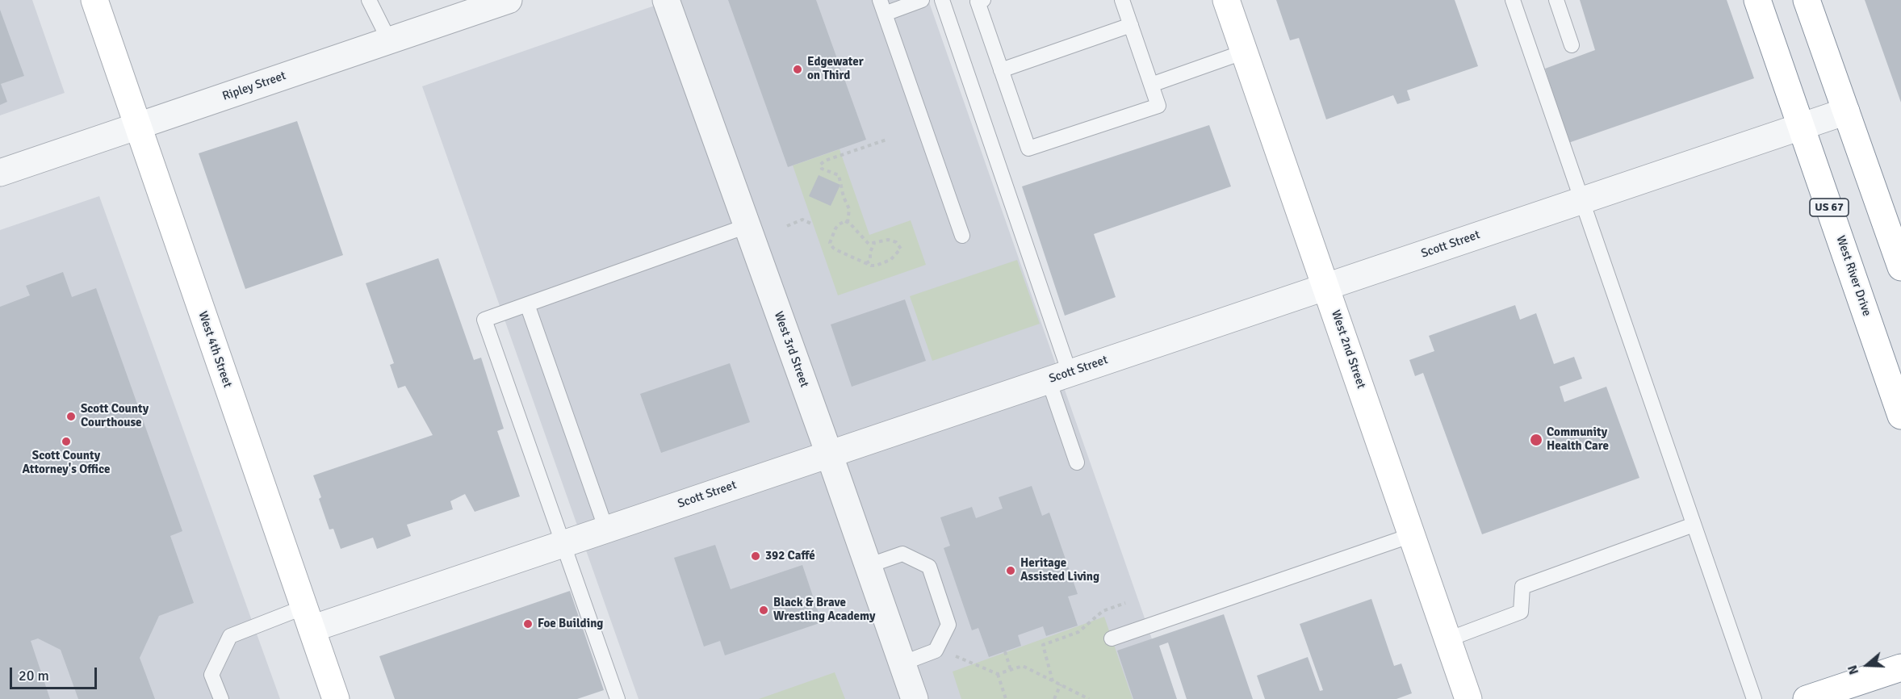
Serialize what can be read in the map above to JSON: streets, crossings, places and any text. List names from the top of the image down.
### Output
{
  "streets": {
    "main road": [
      "US 67",
      "West River Drive",
      "West 4th Street",
      "West 2nd Street"
    ],
    "street": ["Ripley Street", "Scott Street", "West 3rd Street"]
  },
  "crossings": [
    ["Ripley Street", "West 4th Street"],
    ["Scott Street", "West River Drive"],
    ["Scott Street", "West 4th Street"],
    ["Scott Street", "West 3rd Street"],
    ["Scott Street", "West 2nd Street"]
  ],
  "places": [
    "Edgewater on Third",
    "Scott County Courthouse",
    "Community Health Care",
    "Scott County Attorney's Office",
    "392 Caffé",
    "Heritage Assisted Living",
    "Black & Brave Wrestling Academy",
    "Foe Building"
  ],
  "scale_bar": "20 m",
  "north": "left"
}
